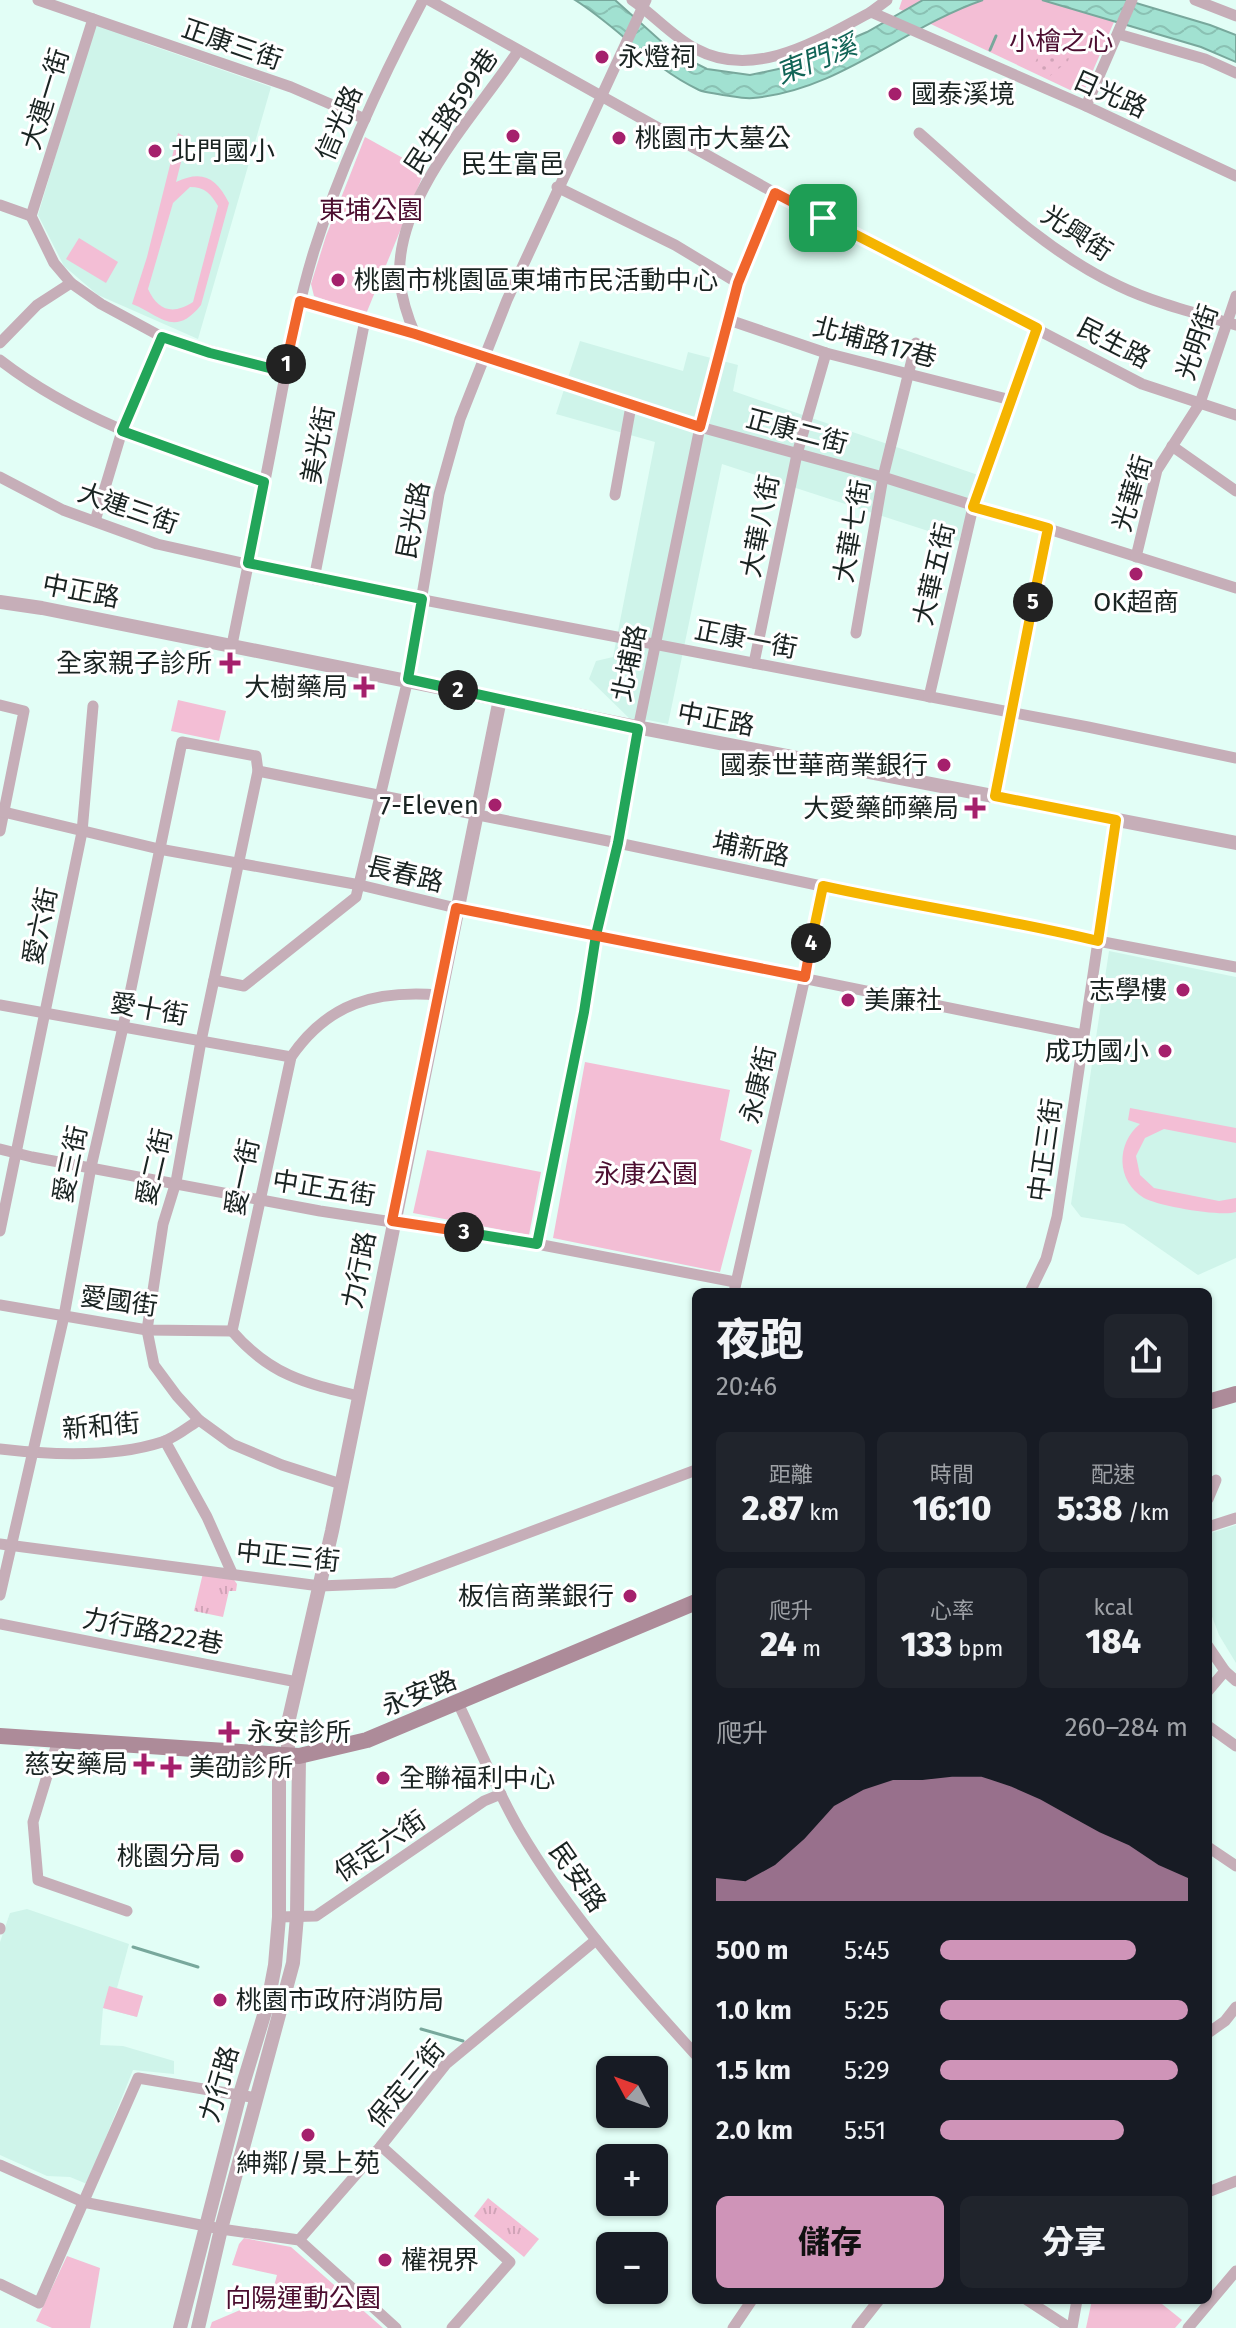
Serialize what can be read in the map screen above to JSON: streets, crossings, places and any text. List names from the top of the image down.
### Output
{
  "streets": {
    "main road": ["永安路"],
    "street": [
      "正康三街",
      "日光路",
      "大連一街",
      "民生路599巷",
      "信光路",
      "光興街",
      "北埔路17巷",
      "光明街",
      "民生路",
      "正康二街",
      "美光街",
      "光華街",
      "大連三街",
      "民光路",
      "大華八街",
      "大華七街",
      "大華五街",
      "中正路",
      "正康一街",
      "北埔路",
      "埔新路",
      "長春路",
      "愛六街",
      "愛十街",
      "永康街",
      "中正三街",
      "愛三街",
      "愛二街",
      "愛一街",
      "中正五街",
      "力行路",
      "愛國街",
      "新和街",
      "力行路222巷",
      "保定六街",
      "民安路",
      "保定三街"
    ]
  },
  "crossings": [
    ["正康三街", "大連一街"],
    ["正康三街", "信光路"],
    ["民生路599巷", "民生路"],
    ["民生路599巷", "正康二街"],
    ["信光路", "民生路"],
    ["信光路", "正康二街"],
    ["信光路", "大連三街"],
    ["信光路", "中正路"],
    ["信光路", "正康一街"],
    ["光興街", "光明街"],
    ["北埔路17巷", "大華八街"],
    ["北埔路17巷", "大華七街"],
    ["北埔路17巷", "大華五街"],
    ["北埔路17巷", "北埔路"],
    ["光明街", "民生路"],
    ["光明街", "光華街"],
    ["民生路", "光華街"],
    ["民生路", "民光路"],
    ["民生路", "大華五街"],
    ["民生路", "北埔路"],
    ["正康二街", "美光街"],
    ["正康二街", "光華街"],
    ["正康二街", "民光路"],
    ["正康二街", "大華八街"],
    ["正康二街", "大華七街"],
    ["正康二街", "大華五街"],
    ["正康二街", "北埔路"],
    ["美光街", "正康一街"],
    ["大連三街", "正康一街"],
    ["民光路", "中正路"],
    ["民光路", "正康一街"],
    ["民光路", "埔新路"],
    ["民光路", "長春路"],
    ["民光路", "愛二街"],
    ["大華八街", "正康一街"],
    ["大華五街", "正康一街"],
    ["中正路", "北埔路"],
    ["中正路", "中正三街"],
    ["中正路", "力行路"],
    ["正康一街", "北埔路"],
    ["北埔路", "埔新路"],
    ["北埔路", "長春路"],
    ["北埔路", "中正五街"],
    ["埔新路", "永康街"],
    ["埔新路", "中正三街"],
    ["埔新路", "愛二街"],
    ["埔新路", "力行路"],
    ["長春路", "愛六街"],
    ["長春路", "永康街"],
    ["長春路", "中正三街"],
    ["長春路", "愛三街"],
    ["長春路", "愛二街"],
    ["長春路", "力行路"],
    ["愛六街", "愛十街"],
    ["愛六街", "中正五街"],
    ["愛十街", "愛三街"],
    ["愛十街", "愛二街"],
    ["愛十街", "愛一街"],
    ["永康街", "中正五街"],
    ["中正三街", "愛三街"],
    ["中正三街", "力行路"],
    ["愛三街", "愛二街"],
    ["愛三街", "中正五街"],
    ["愛三街", "愛國街"],
    ["愛三街", "新和街"],
    ["愛二街", "中正五街"],
    ["愛二街", "力行路"],
    ["愛二街", "愛國街"],
    ["愛二街", "新和街"],
    ["愛一街", "中正五街"],
    ["愛一街", "力行路"],
    ["愛一街", "愛國街"],
    ["中正五街", "力行路"],
    ["力行路", "力行路222巷"],
    ["力行路", "永安路"],
    ["力行路", "保定六街"],
    ["永安路", "民安路"],
    ["保定六街", "民安路"],
    ["民安路", "保定三街"]
  ],
  "water": ["東門溪"],
  "parks": [
    "小檜之心",
    "東埔公園",
    "永康公園",
    "向陽運動公園"
  ],
  "places": {
    "other": [
      "永燈祠",
      "國泰溪境",
      "民生富邑",
      "桃園市大墓公",
      "北門國小",
      "桃園市桃園區東埔市民活動中心",
      "OK超商",
      "國泰世華商業銀行",
      "7-Eleven",
      "志學樓",
      "美廉社",
      "成功國小",
      "板信商業銀行",
      "全聯福利中心",
      "桃園分局",
      "桃園市政府消防局",
      "紳鄰/景上苑",
      "權視界"
    ],
    "health": [
      "全家親子診所",
      "大樹藥局",
      "大愛藥師藥局",
      "永安診所",
      "慈安藥局",
      "美劭診所"
    ]
  },
  "north": "top left",
  "page": {
    "pins": [
      "1",
      "5",
      "2",
      "4",
      "3"
    ],
    "heading": ["夜跑", "20:46"],
    "stats": [
      ["距離", "2.87 km"],
      ["時間", "16:10"],
      ["配速", "5:38 /km"],
      ["爬升", "24 m"],
      ["心率", "133 bpm"],
      ["kcal", "184"]
    ],
    "chart": ["爬升", "260–284 m"],
    "list": [
      {
        "name": "500 m",
        "note": "5:45"
      },
      {
        "name": "1.0 km",
        "note": "5:25"
      },
      {
        "name": "1.5 km",
        "note": "5:29"
      },
      {
        "name": "2.0 km",
        "note": "5:51"
      }
    ],
    "map_buttons": ["+", "−"],
    "buttons": ["儲存", "分享"]
  }
}
